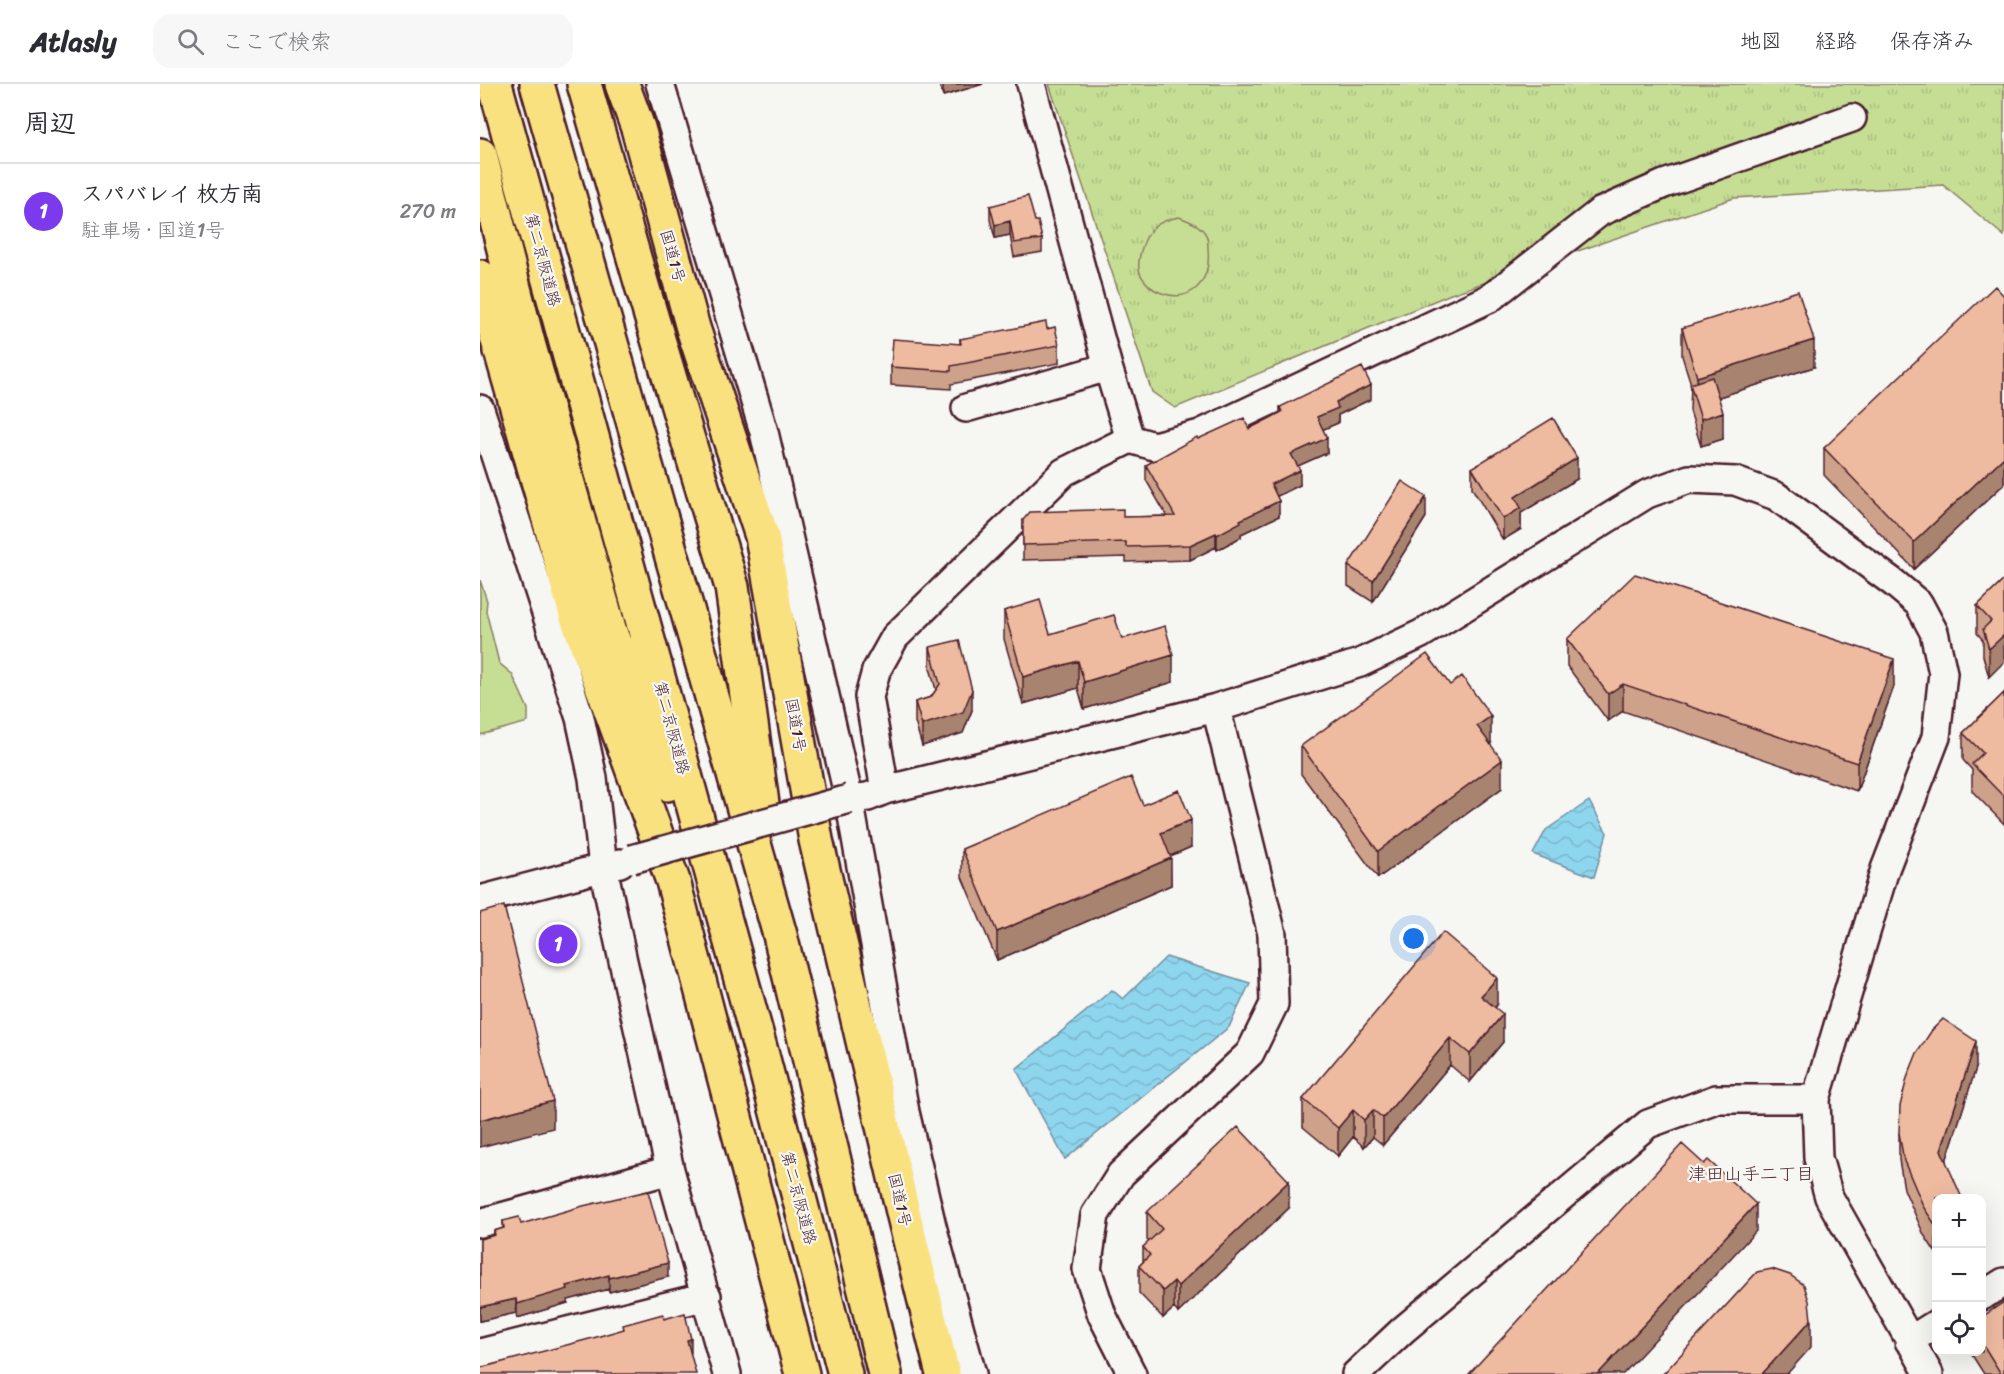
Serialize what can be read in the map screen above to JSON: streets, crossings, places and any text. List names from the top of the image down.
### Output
{
  "streets": {
    "highway": ["国道1号", "第二京阪道路"]
  },
  "districts": ["津田山手二丁目"],
  "page": {
    "header": "Atlasly",
    "search": "ここで検索",
    "nav": ["地図", "経路", "保存済み"],
    "heading": "周辺",
    "list": [
      {
        "mark": "1",
        "name": "スパバレイ 枚方南",
        "note": "駐車場 · 国道1号",
        "value": "270 m"
      }
    ],
    "pins": "1",
    "map_buttons": ["+", "−"]
  }
}
